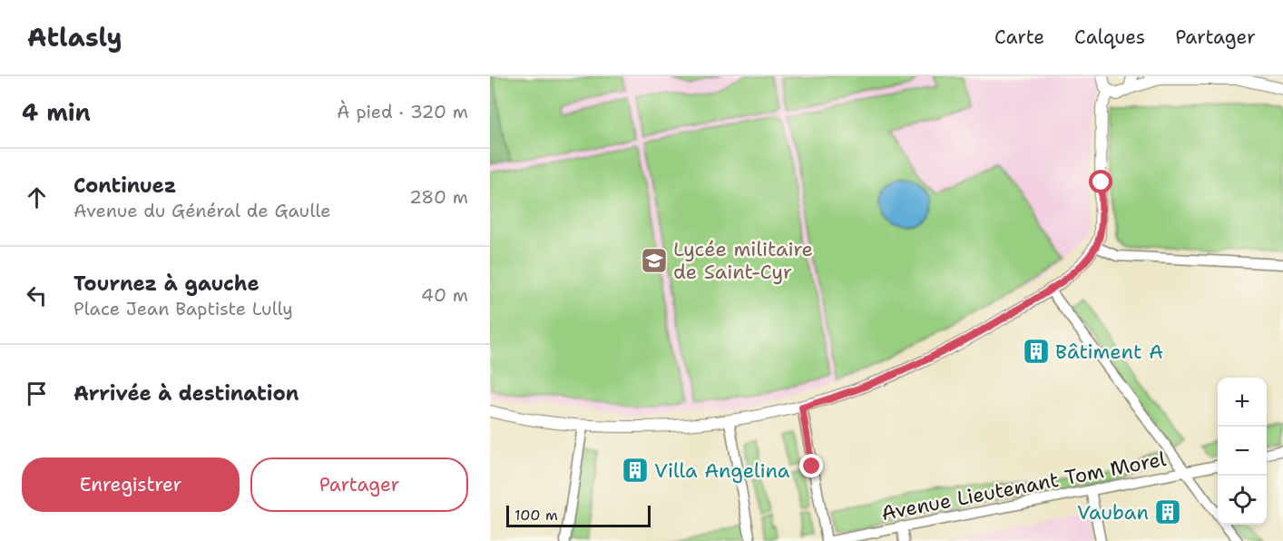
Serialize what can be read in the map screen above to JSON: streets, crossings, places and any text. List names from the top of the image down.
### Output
{
  "streets": {
    "street": ["Avenue Lieutenant Tom Morel"]
  },
  "places": {
    "school or university": ["Lycée militaire de Saint-Cyr"],
    "building": ["Bâtiment A", "Villa Angelina", "Vauban"]
  },
  "scale_bar": "100 m",
  "page": {
    "header": "Atlasly",
    "nav": ["Carte", "Calques", "Partager"],
    "heading": ["4 min", "À pied · 320 m"],
    "list": [
      ["Continuez", "Avenue du Général de Gaulle", "280 m"],
      ["Tournez à gauche", "Place Jean Baptiste Lully", "40 m"],
      "Arrivée à destination"
    ],
    "map_buttons": ["+", "−"],
    "buttons": ["Enregistrer", "Partager"],
    "scale": "100 m"
  }
}
